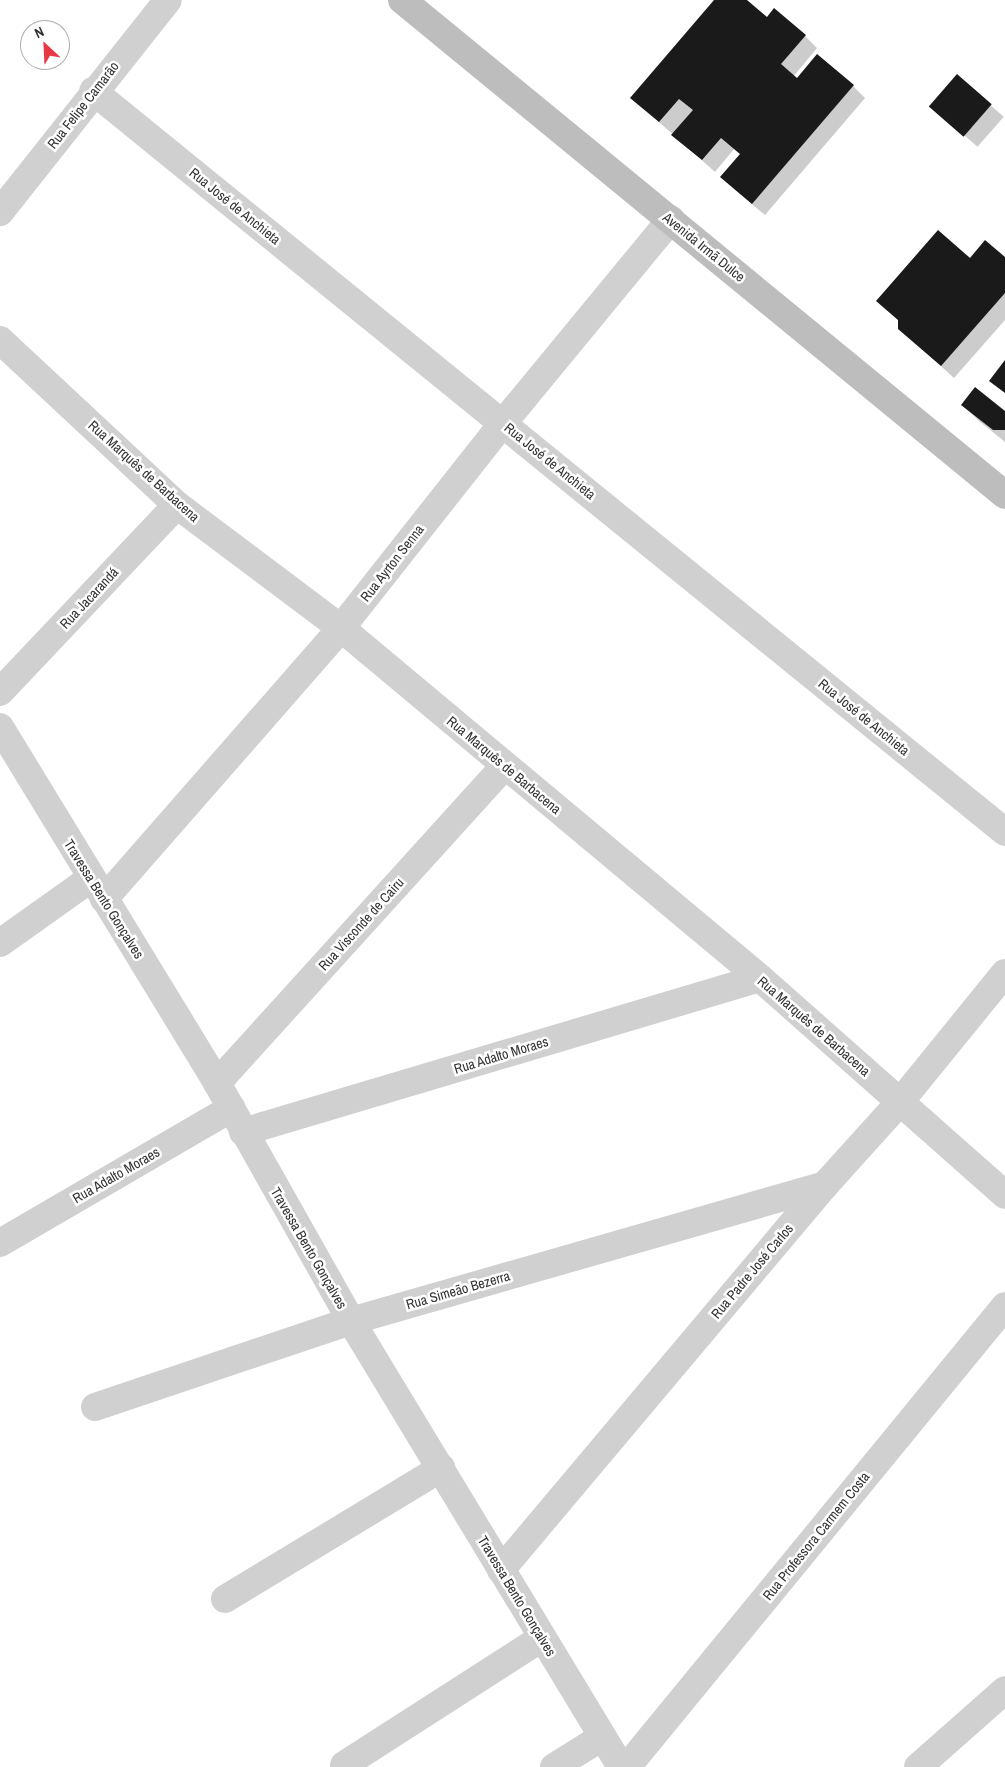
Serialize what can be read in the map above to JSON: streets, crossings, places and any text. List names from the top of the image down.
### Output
{
  "streets": {
    "main road": ["Avenida Irmã Dulce"],
    "street": [
      "Rua Felipe Camarão",
      "Rua José de Anchieta",
      "Rua Marquês de Barbacena",
      "Rua Ayrton Senna",
      "Rua Jacarandá",
      "Travessa Bento Gonçalves",
      "Rua Visconde de Cairu",
      "Rua Adalto Moraes",
      "Rua Padre José Carlos",
      "Rua Simeão Bezerra",
      "Rua Professora Carmem Costa"
    ]
  },
  "crossings": [
    ["Rua Felipe Camarão", "Rua José de Anchieta"],
    ["Rua José de Anchieta", "Rua Ayrton Senna"],
    ["Avenida Irmã Dulce", "Rua Ayrton Senna"],
    ["Rua Marquês de Barbacena", "Rua Ayrton Senna"],
    ["Rua Marquês de Barbacena", "Rua Jacarandá"],
    ["Rua Marquês de Barbacena", "Rua Visconde de Cairu"],
    ["Rua Marquês de Barbacena", "Rua Adalto Moraes"],
    ["Rua Marquês de Barbacena", "Rua Padre José Carlos"],
    ["Rua Ayrton Senna", "Travessa Bento Gonçalves"],
    ["Travessa Bento Gonçalves", "Rua Visconde de Cairu"],
    ["Travessa Bento Gonçalves", "Rua Adalto Moraes"],
    ["Travessa Bento Gonçalves", "Rua Padre José Carlos"],
    ["Travessa Bento Gonçalves", "Rua Simeão Bezerra"],
    ["Rua Padre José Carlos", "Rua Simeão Bezerra"]
  ],
  "north": "top left"
}
